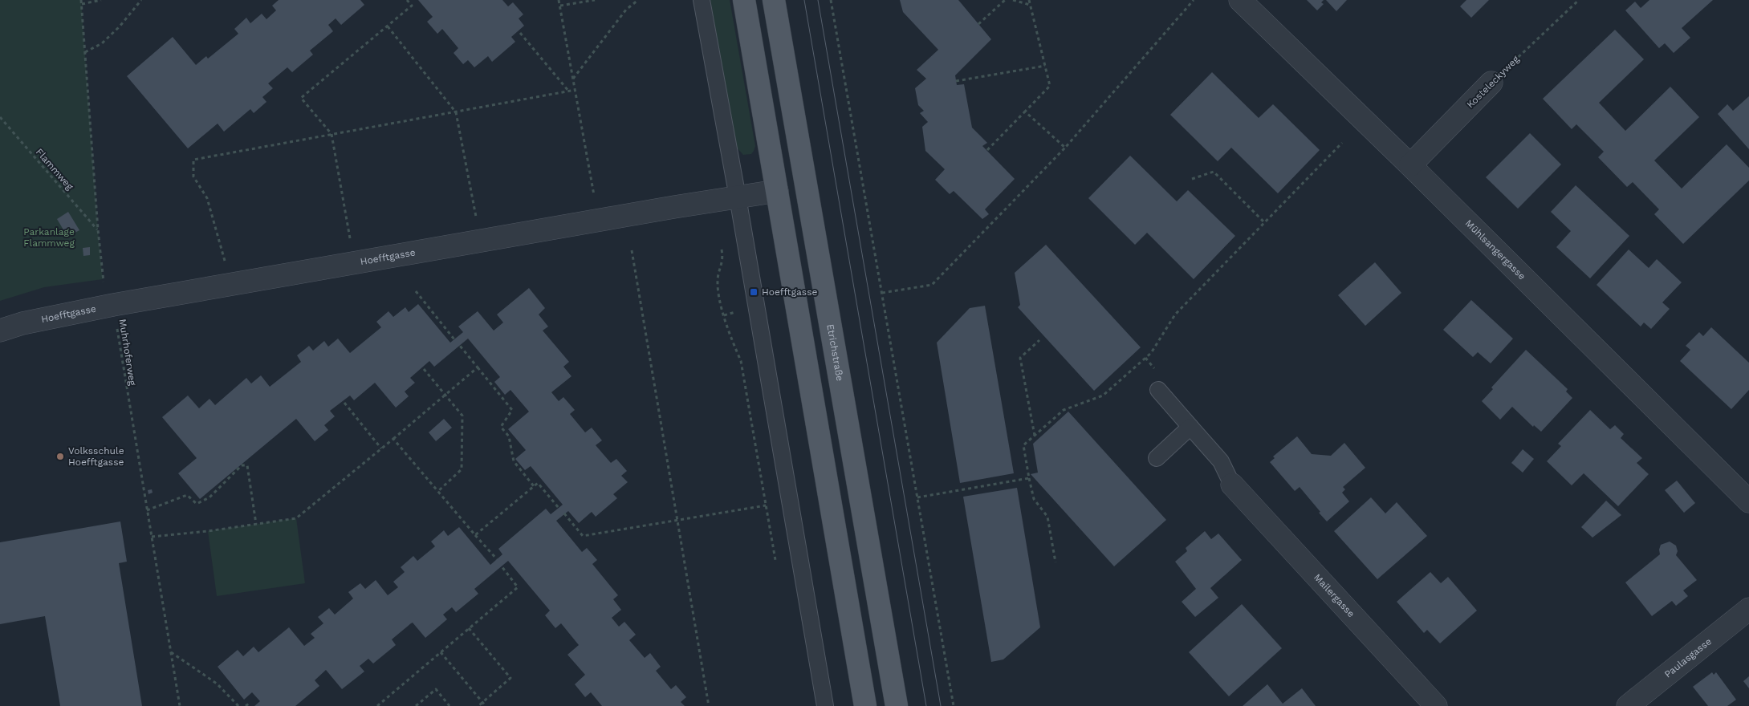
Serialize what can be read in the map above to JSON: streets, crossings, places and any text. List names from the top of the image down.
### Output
{
  "streets": {
    "main road": ["Etrichstraße"],
    "street": [
      "Kosteleckyweg",
      "Mühlsangergasse",
      "Hoefftgasse",
      "Mailergasse",
      "Paulasgasse"
    ],
    "path": ["Flammweg", "Muhrhoferweg"]
  },
  "crossings": [
    ["Kosteleckyweg", "Mühlsangergasse"],
    ["Flammweg", "Muhrhoferweg"],
    ["Hoefftgasse", "Muhrhoferweg"]
  ],
  "parks": ["Parkanlage Flammweg"],
  "places": {
    "transit": ["Hoefftgasse"],
    "other": ["Volksschule Hoefftgasse"]
  }
}
